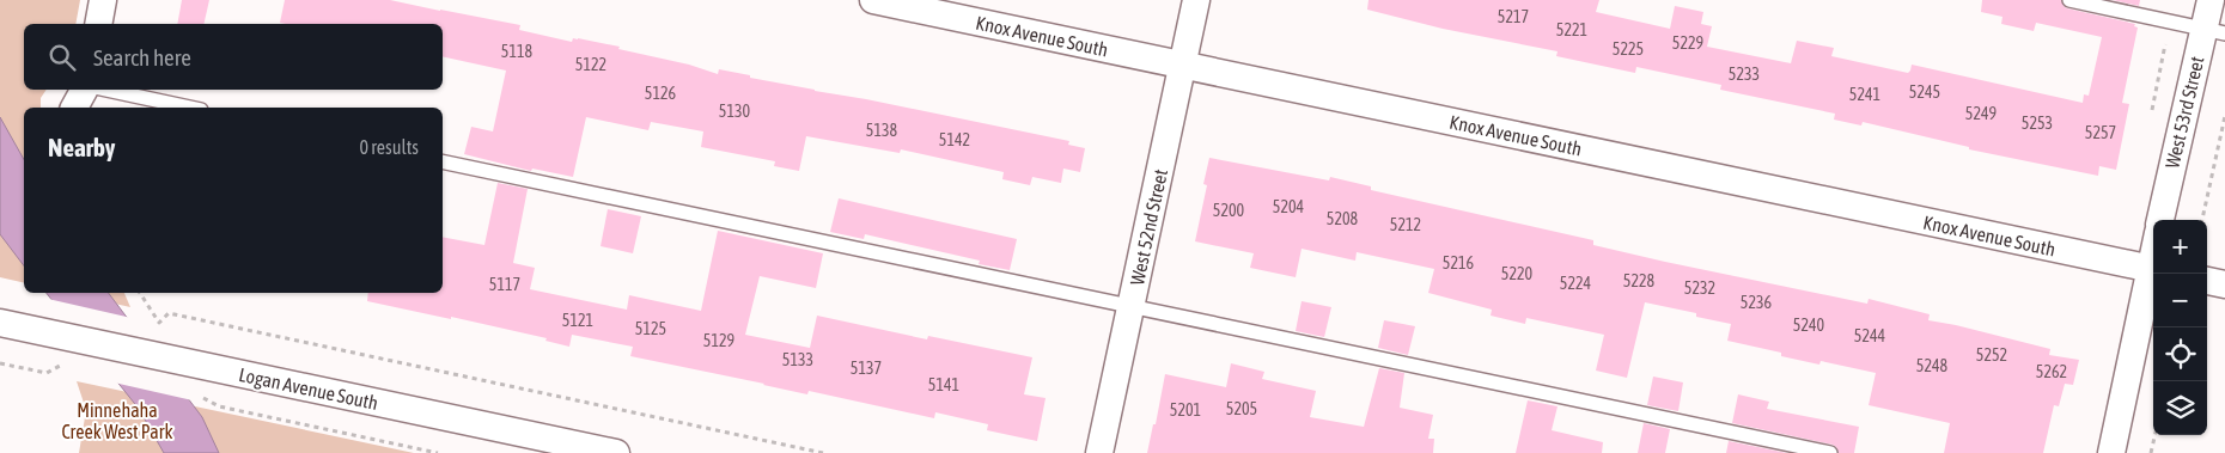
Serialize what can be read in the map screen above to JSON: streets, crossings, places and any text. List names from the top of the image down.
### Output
{
  "streets": {
    "street": [
      "Knox Avenue South",
      "West 53rd Street",
      "West 52nd Street",
      "Logan Avenue South"
    ]
  },
  "crossings": [
    ["Knox Avenue South", "West 52nd Street"]
  ],
  "parks": ["Minnehaha Creek West Park"],
  "house_numbers": [
    "5217",
    "5221",
    "5229",
    "5225",
    "5118",
    "5122",
    "5233",
    "5245",
    "5126",
    "5241",
    "5130",
    "5249",
    "5253",
    "5138",
    "5257",
    "5142",
    "5204",
    "5200",
    "5208",
    "5212",
    "5216",
    "5220",
    "5228",
    "5224",
    "5117",
    "5232",
    "5236",
    "5121",
    "5240",
    "5125",
    "5244",
    "5129",
    "5252",
    "5133",
    "5248",
    "5137",
    "5262",
    "5141",
    "5205",
    "5201"
  ],
  "page": {
    "search": "Search here",
    "heading": ["Nearby", "0 results"],
    "map_buttons": ["+", "−"]
  }
}
